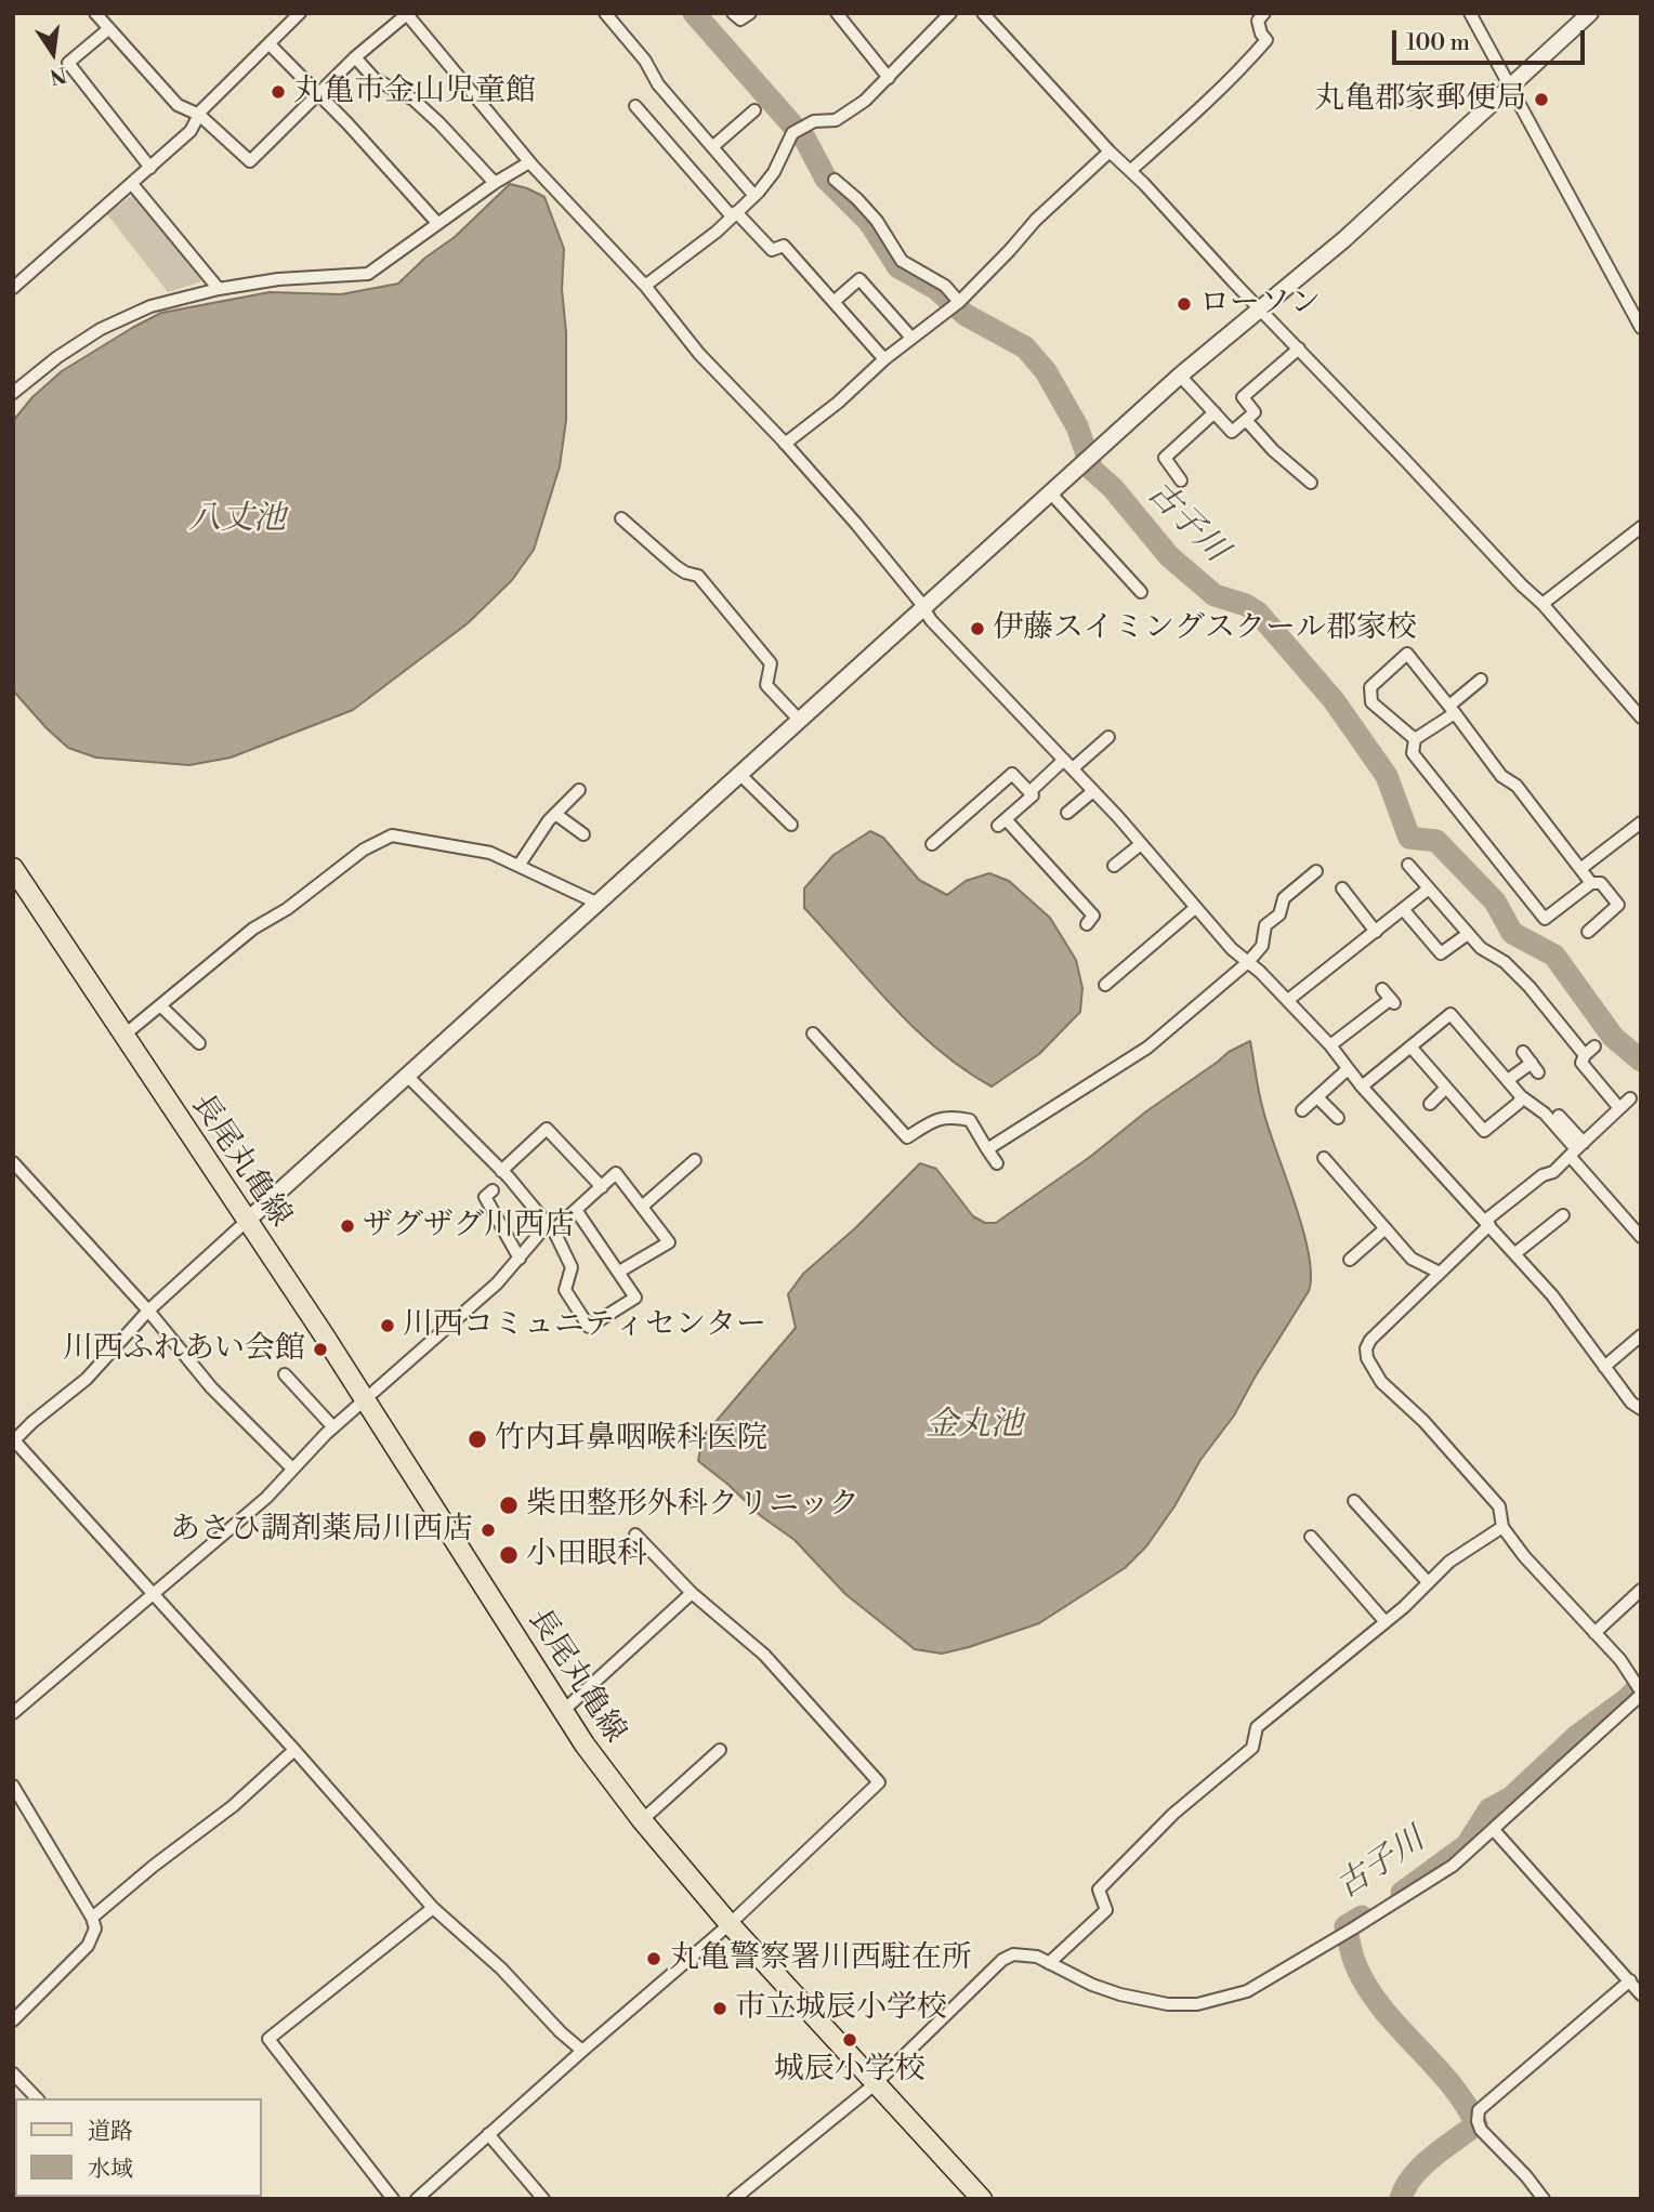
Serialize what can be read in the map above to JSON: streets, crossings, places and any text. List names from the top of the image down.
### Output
{
  "streets": {
    "main road": ["長尾丸亀線"]
  },
  "water": ["八丈池", "古子川", "金丸池"],
  "places": [
    "丸亀市金山児童館",
    "丸亀郡家郵便局",
    "ローソン",
    "伊藤スイミングスクール郡家校",
    "ザグザグ川西店",
    "川西コミュニティセンター",
    "川西ふれあい会館",
    "竹内耳鼻咽喉科医院",
    "柴田整形外科クリニック",
    "あさひ調剤薬局川西店",
    "小田眼科",
    "丸亀警察署川西駐在所",
    "市立城辰小学校",
    "城辰小学校"
  ],
  "legend": ["道路", "水域"],
  "scale_bar": "100 m",
  "north": "bottom"
}
